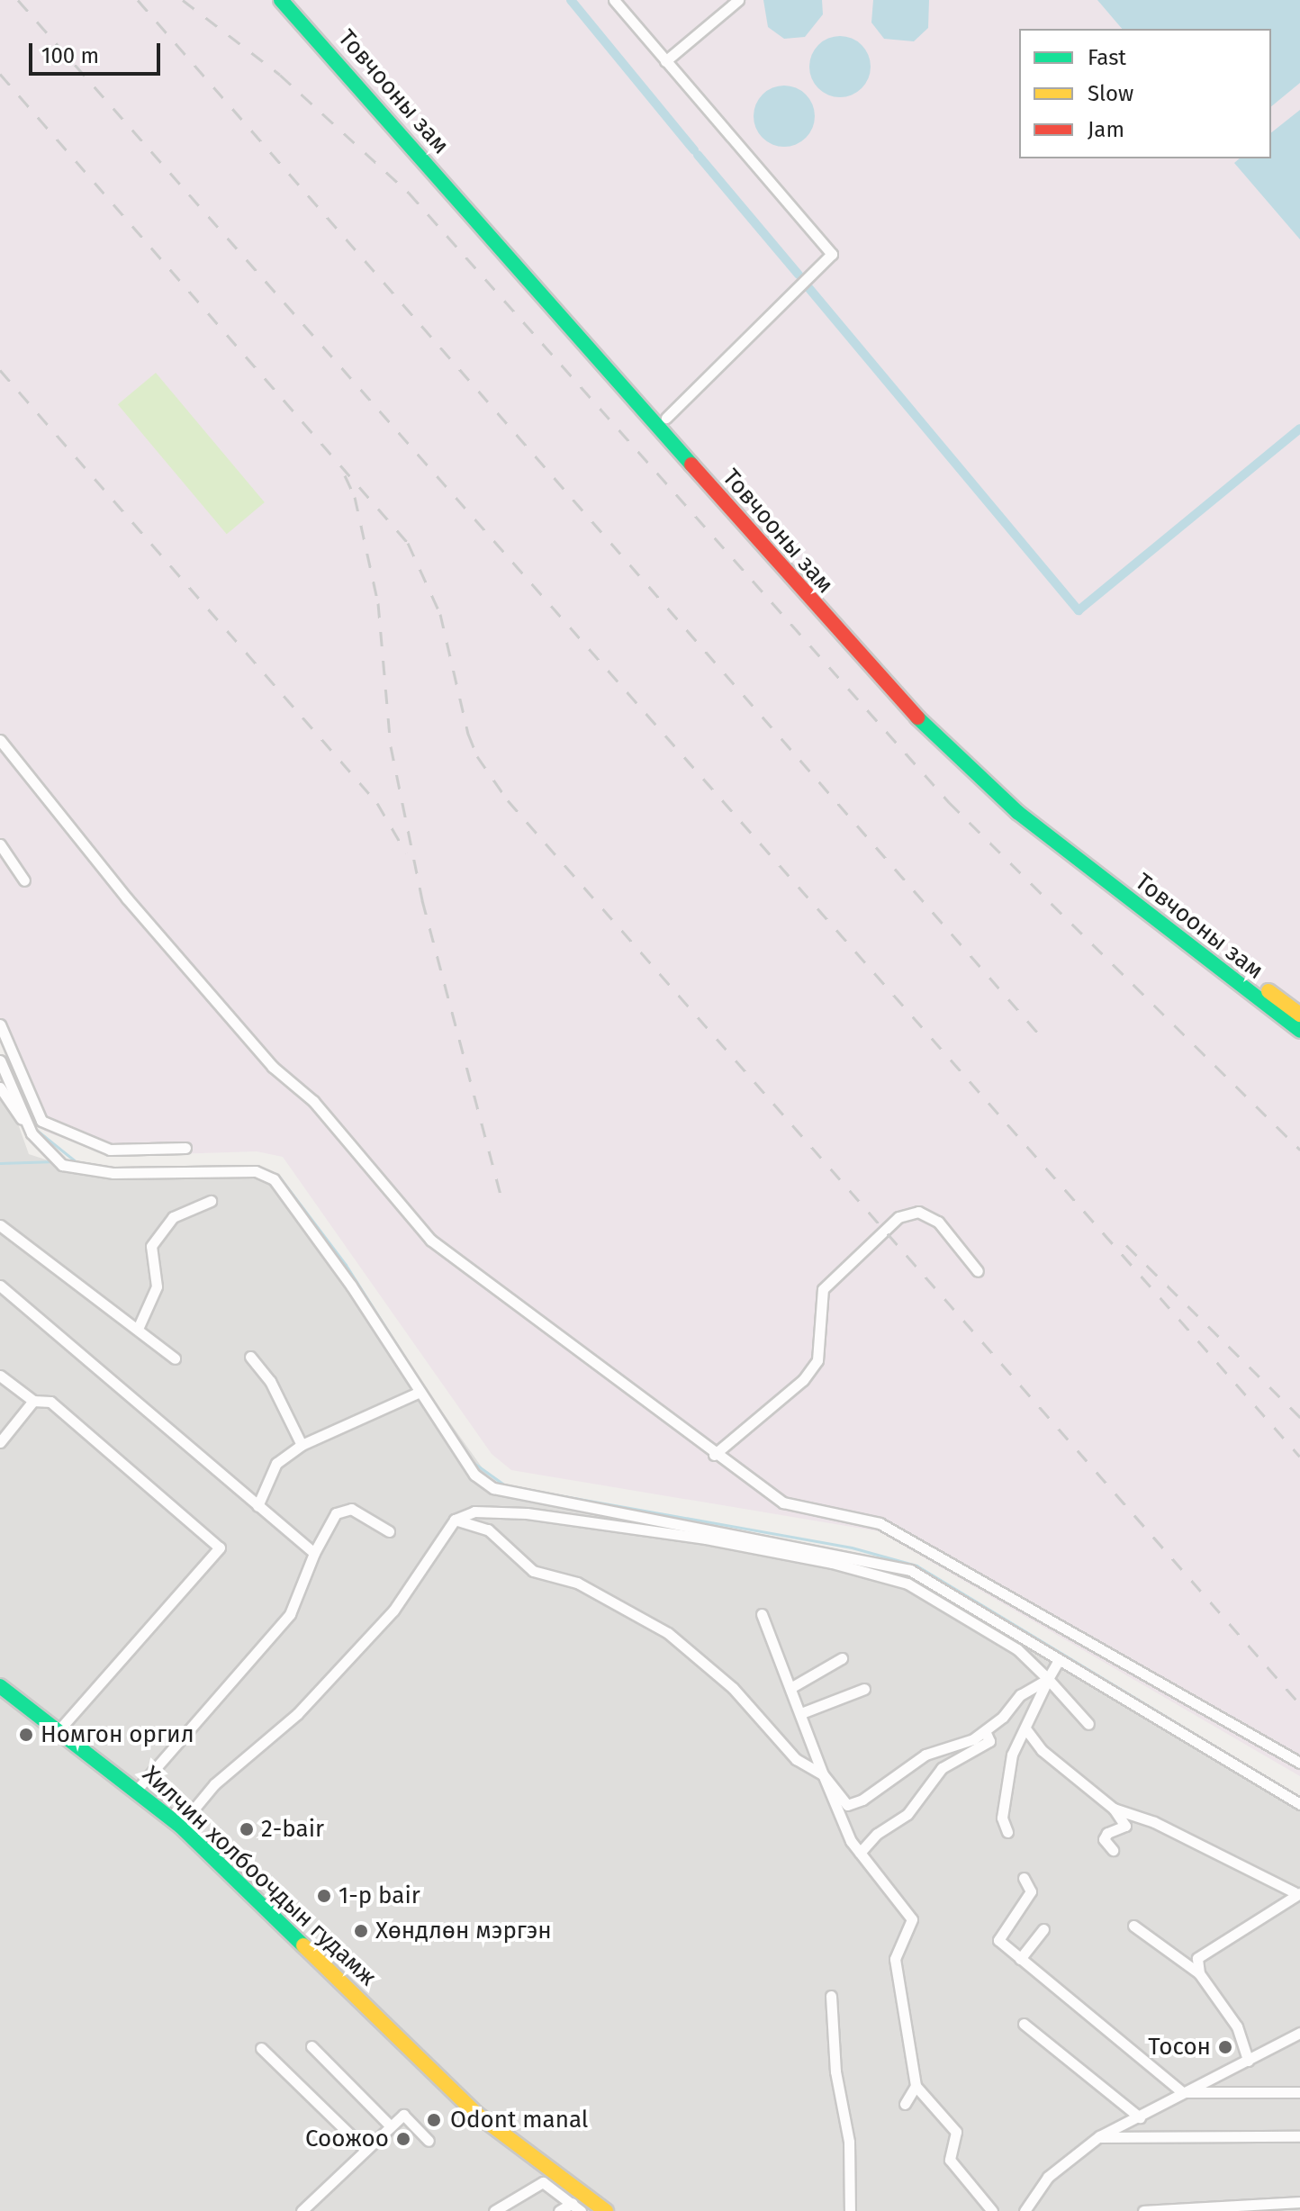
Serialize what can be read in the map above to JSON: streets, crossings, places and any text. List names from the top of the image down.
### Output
{
  "streets": {
    "main road": ["Товчооны зам", "Хилчин холбоочдын гудамж"]
  },
  "places": [
    "Номгон оргил",
    "2-bair",
    "1-p bair",
    "Хөндлөн мэргэн",
    "Тосон",
    "Odont manal",
    "Соожоо"
  ],
  "legend": ["Fast", "Slow", "Jam"],
  "scale_bar": "100 m"
}
